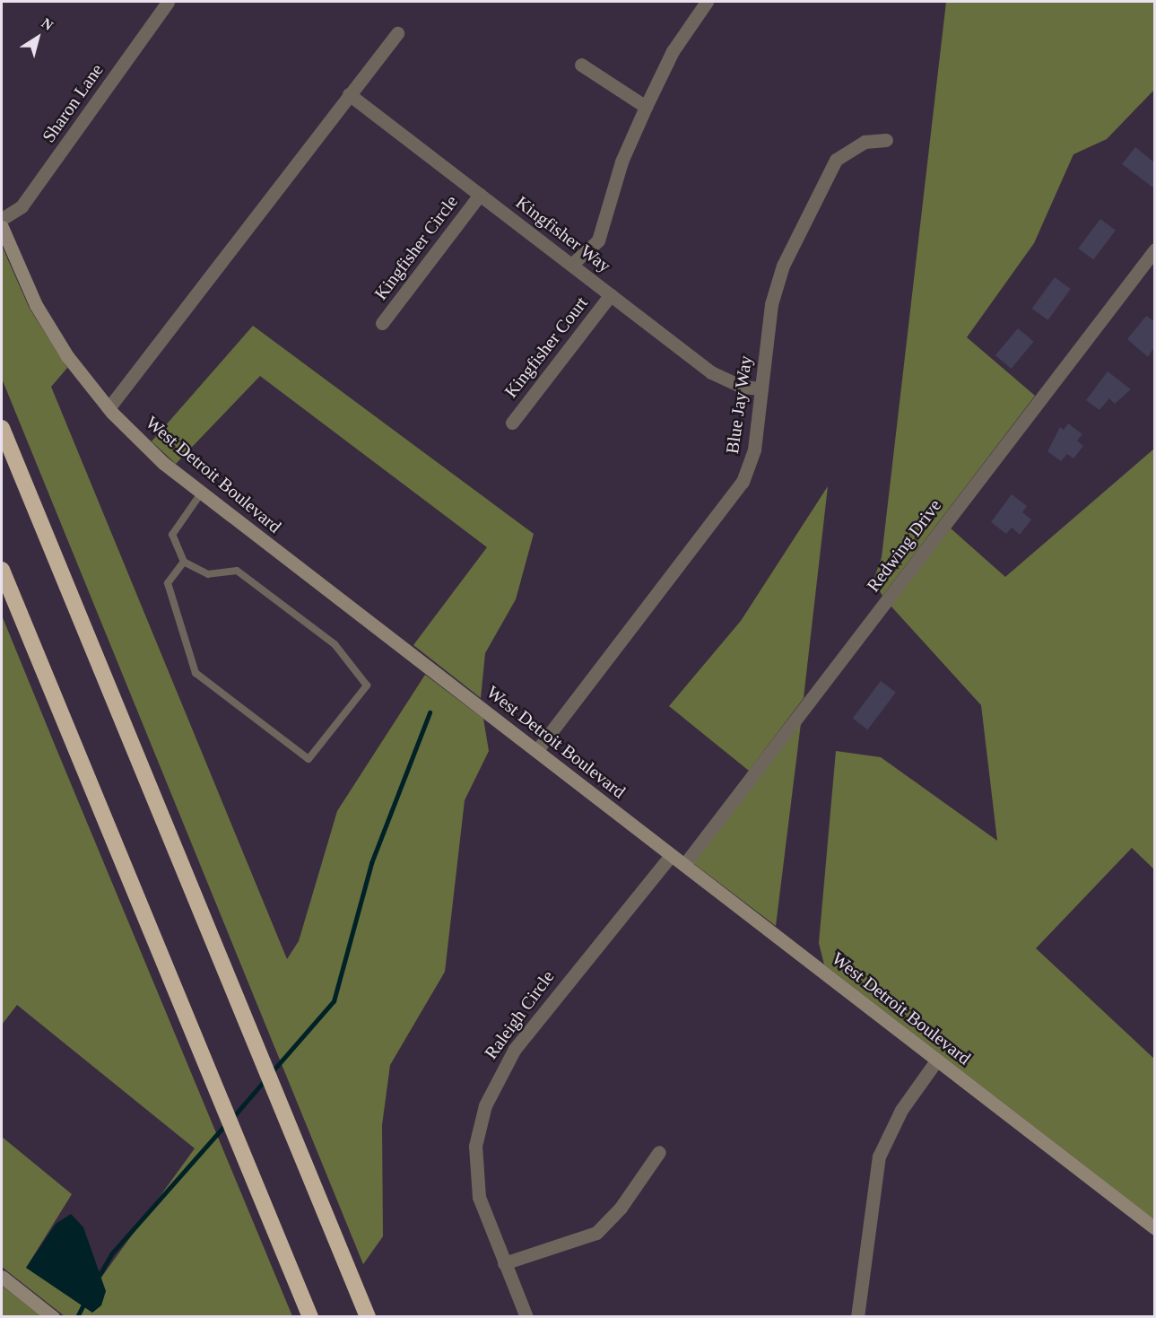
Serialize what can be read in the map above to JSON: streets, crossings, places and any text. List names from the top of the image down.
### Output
{
  "streets": {
    "street": [
      "Sharon Lane",
      "Kingfisher Way",
      "Kingfisher Circle",
      "Kingfisher Court",
      "Blue Jay Way",
      "West Detroit Boulevard",
      "Redwing Drive",
      "Raleigh Circle"
    ]
  },
  "crossings": [
    ["Kingfisher Way", "Kingfisher Circle"],
    ["Kingfisher Way", "Kingfisher Court"],
    ["Kingfisher Way", "Blue Jay Way"],
    ["Blue Jay Way", "West Detroit Boulevard"],
    ["West Detroit Boulevard", "Redwing Drive"],
    ["West Detroit Boulevard", "Raleigh Circle"]
  ],
  "north": "top right"
}
